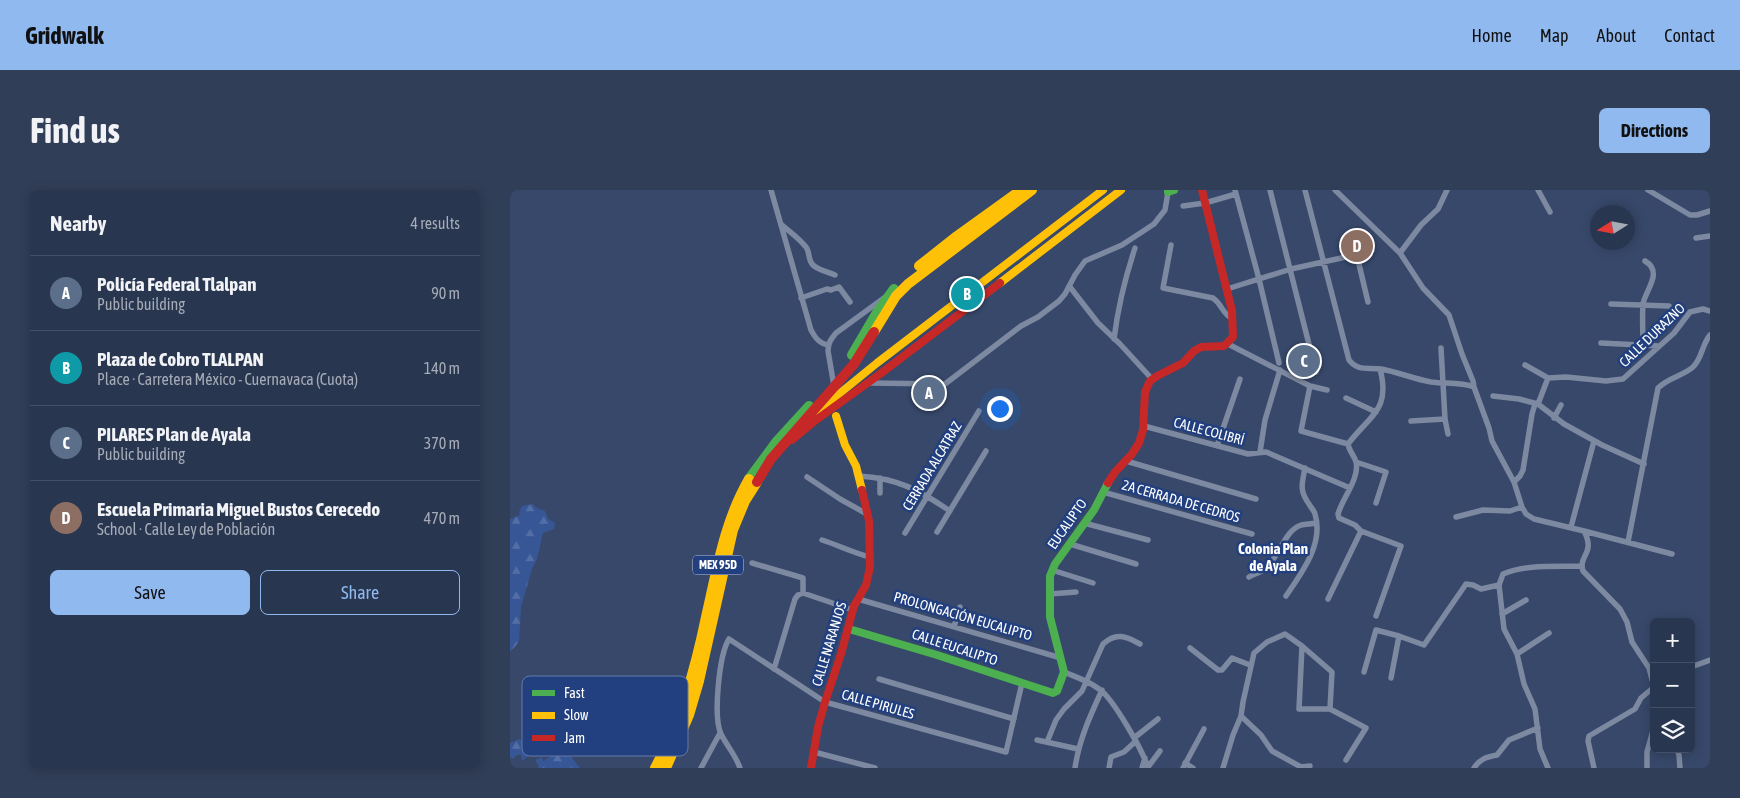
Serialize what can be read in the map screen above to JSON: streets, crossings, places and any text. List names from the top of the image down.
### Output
{
  "streets": {
    "main road": [
      "EUCALIPTO",
      "MEX 95D",
      "CALLE NARANJOS",
      "CALLE EUCALIPTO"
    ],
    "street": [
      "CALLE DURAZNO",
      "CALLE COLIBRÍ",
      "CERRADA ALCATRAZ",
      "2A CERRADA DE CEDROS",
      "PROLONGACIÓN EUCALIPTO",
      "CALLE PIRULES"
    ]
  },
  "crossings": [
    ["CALLE COLIBRÍ", "EUCALIPTO"],
    ["2A CERRADA DE CEDROS", "EUCALIPTO"],
    ["EUCALIPTO", "PROLONGACIÓN EUCALIPTO"],
    ["EUCALIPTO", "CALLE EUCALIPTO"],
    ["PROLONGACIÓN EUCALIPTO", "CALLE NARANJOS"],
    ["CALLE NARANJOS", "CALLE EUCALIPTO"],
    ["CALLE NARANJOS", "CALLE PIRULES"]
  ],
  "districts": ["Colonia Plan de Ayala"],
  "legend": ["Fast", "Slow", "Jam"],
  "north": "left",
  "page": {
    "header": "Gridwalk",
    "nav": [
      "Home",
      "Map",
      "About",
      "Contact"
    ],
    "buttons": [
      "Directions",
      ["Save", "Share"]
    ],
    "title": "Find us",
    "heading": ["Nearby", "4 results"],
    "pins": [
      "D",
      "B",
      "C",
      "A"
    ],
    "list": [
      {
        "mark": "A",
        "name": "Policía Federal Tlalpan",
        "note": "Public building",
        "value": "90 m"
      },
      {
        "mark": "B",
        "name": "Plaza de Cobro TLALPAN",
        "note": "Place · Carretera México - Cuernavaca (Cuota)",
        "value": "140 m"
      },
      {
        "mark": "C",
        "name": "PILARES Plan de Ayala",
        "note": "Public building",
        "value": "370 m"
      },
      {
        "mark": "D",
        "name": "Escuela Primaria Miguel Bustos Cerecedo",
        "note": "School · Calle Ley de Población",
        "value": "470 m"
      }
    ],
    "map_buttons": ["+", "−"]
  }
}
